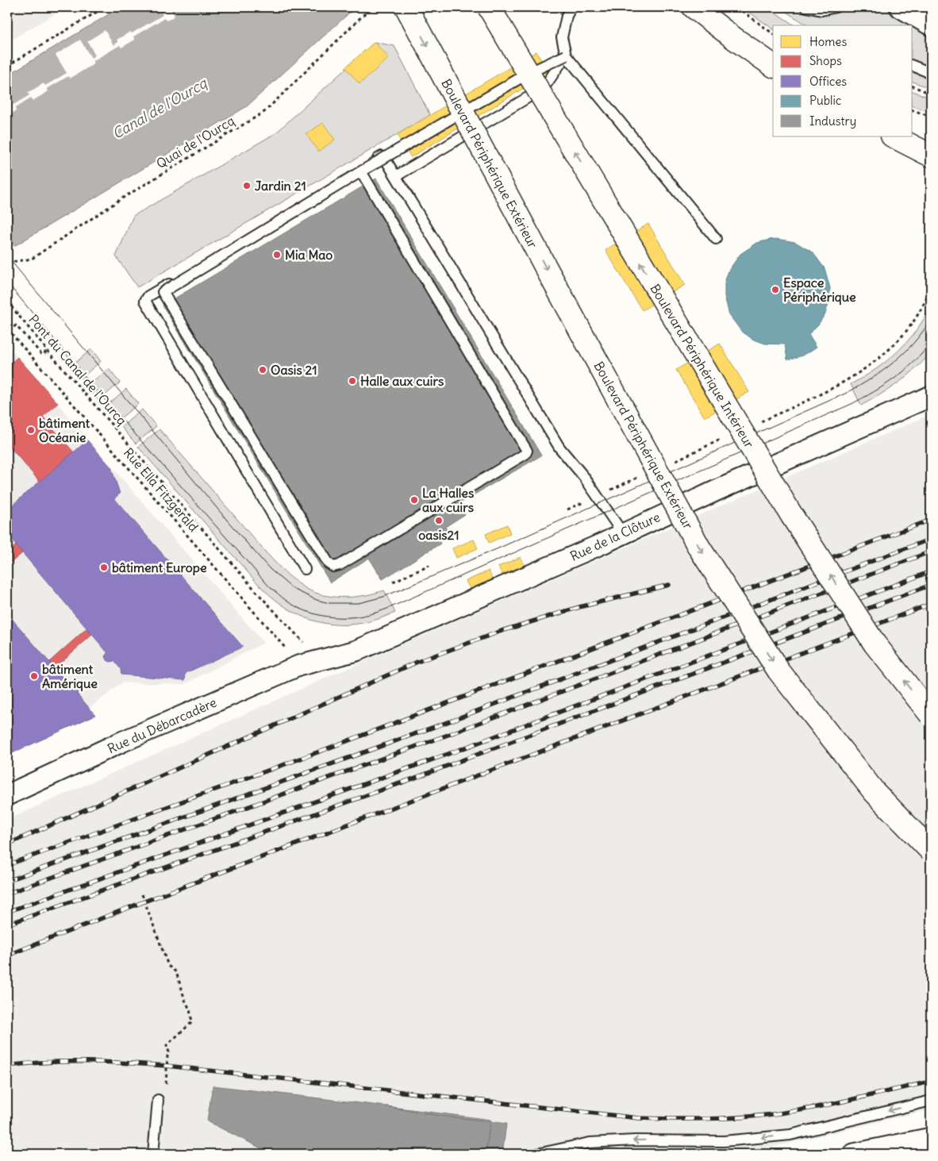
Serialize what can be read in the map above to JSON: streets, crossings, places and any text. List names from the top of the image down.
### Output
{
  "streets": {
    "main road": ["Boulevard Périphérique Extérieur", "Boulevard Périphérique Intérieur"],
    "street": ["Rue de la Clôture", "Rue du Débarcadère"],
    "path": ["Quai de l'Ourcq", "Pont du Canal de l'Ourcq", "Rue Ella Fitzgerald"]
  },
  "crossings": [
    ["Rue Ella Fitzgerald", "Rue du Débarcadère"],
    ["Rue de la Clôture", "Rue du Débarcadère"]
  ],
  "one_way": ["Boulevard Périphérique Extérieur", "Boulevard Périphérique Intérieur"],
  "water": ["Canal de l'Ourcq"],
  "places": [
    "Jardin 21",
    "Mia Mao",
    "Espace Périphérique",
    "Oasis 21",
    "Halle aux cuirs",
    "bâtiment Océanie",
    "La Halles aux cuirs",
    "oasis21",
    "bâtiment Europe",
    "bâtiment Amérique"
  ],
  "legend": [
    "Homes",
    "Shops",
    "Offices",
    "Public",
    "Industry"
  ]
}
